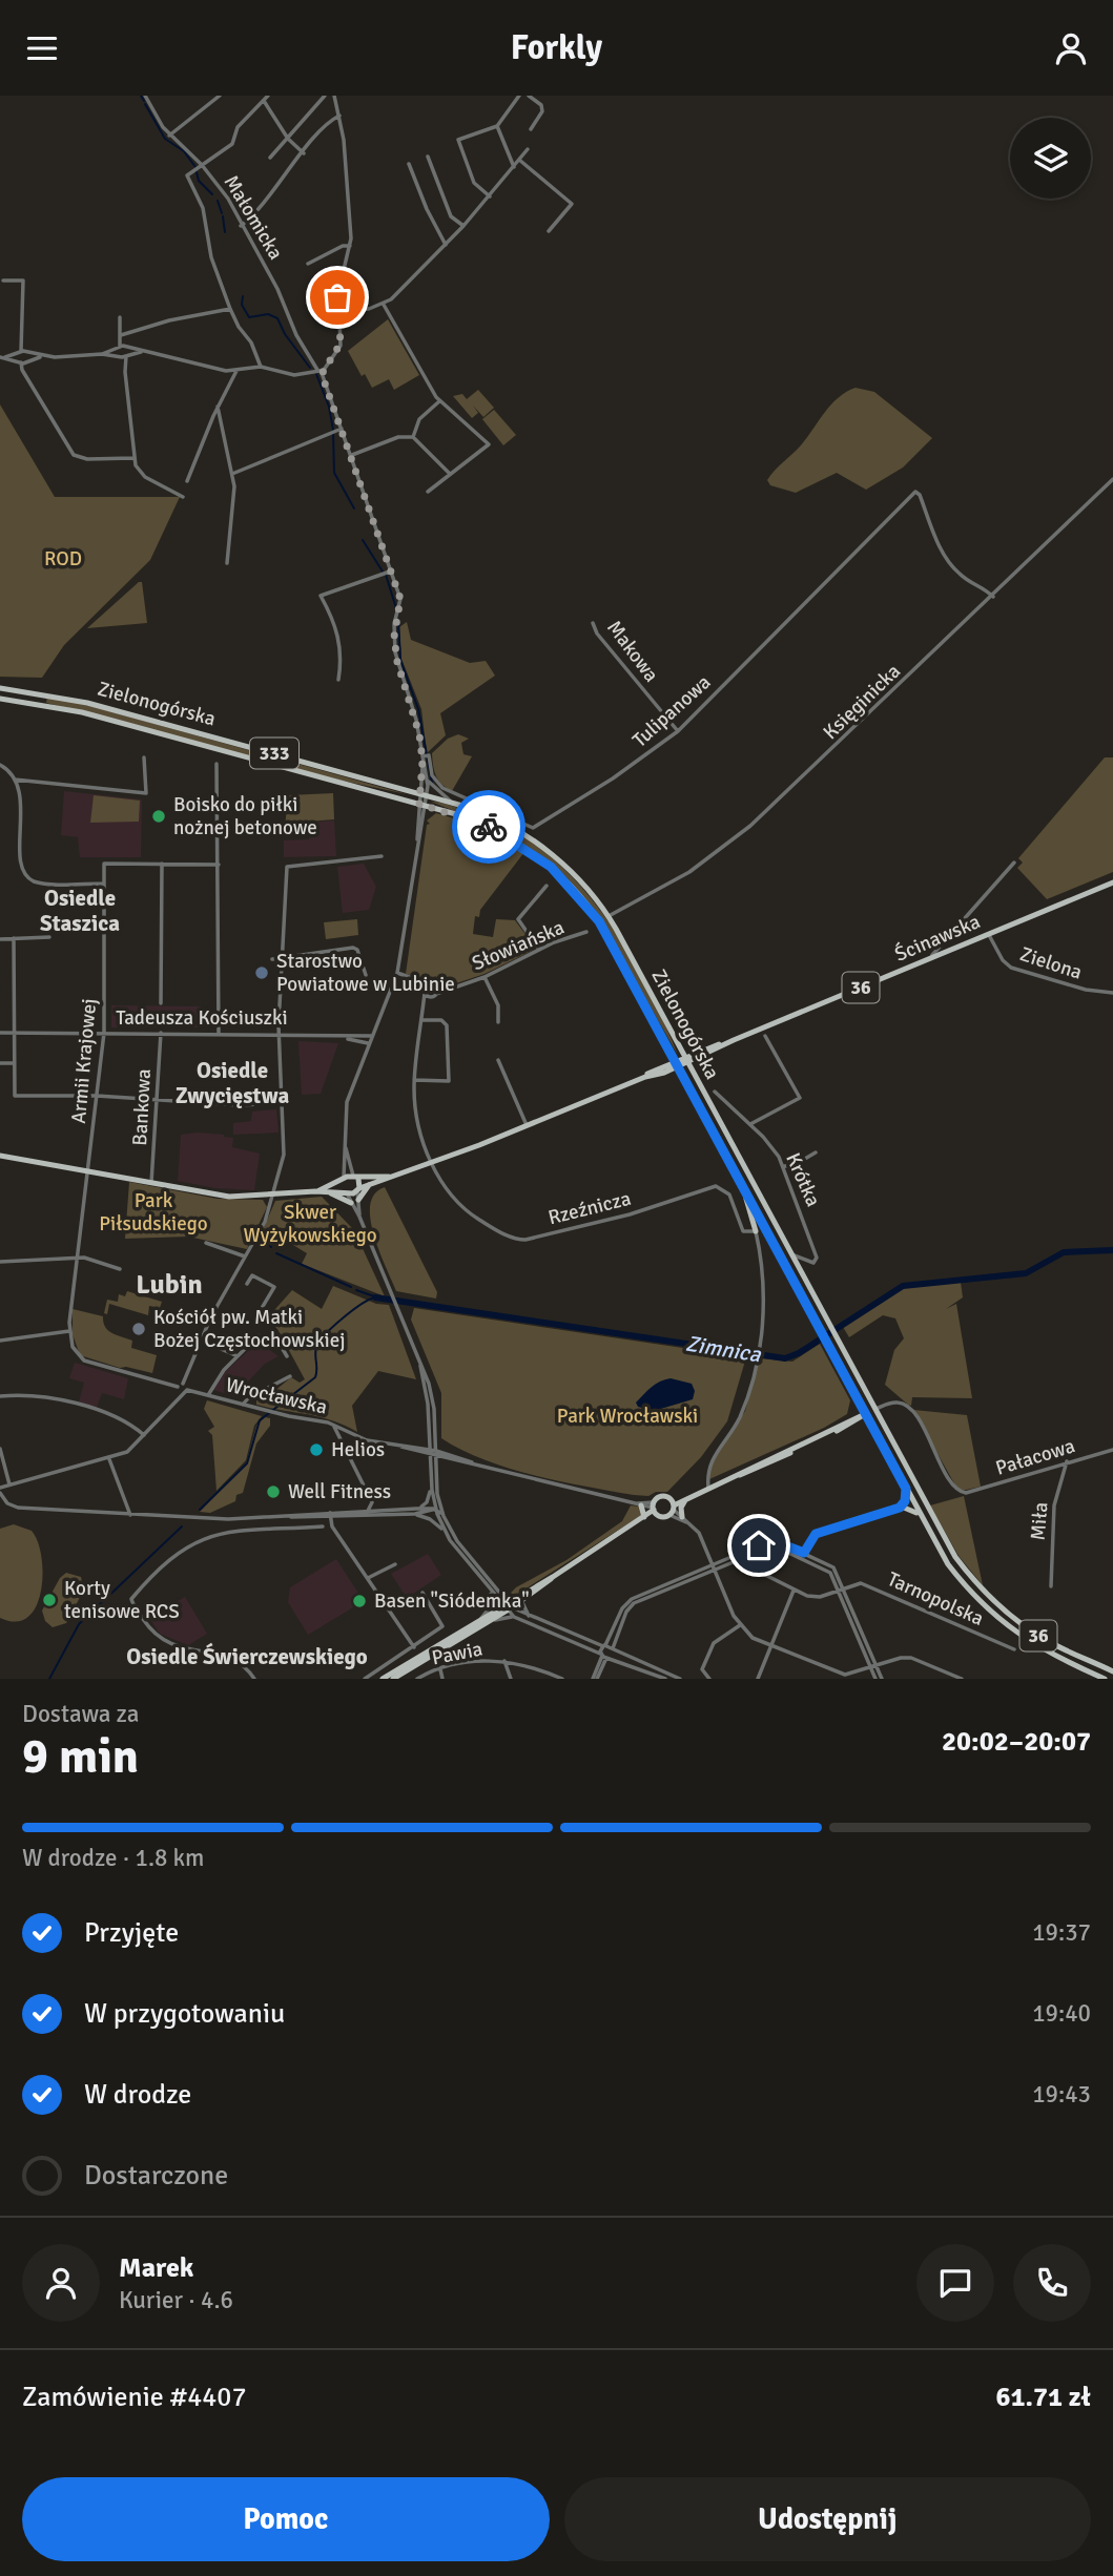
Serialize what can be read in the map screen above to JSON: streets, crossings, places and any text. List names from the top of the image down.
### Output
{
  "streets": {
    "main road": [
      "Zielonogórska",
      "333",
      "Ścinawska",
      "36"
    ],
    "street": [
      "Małomicka",
      "Makowa",
      "Księginicka",
      "Tulipanowa",
      "Słowiańska",
      "Zielona",
      "Tadeusza Kościuszki",
      "Armii Krajowej",
      "Bankowa",
      "Krótka",
      "Rzeźnicza",
      "Wrocławska",
      "Pałacowa",
      "Miła",
      "Tarnopolska",
      "Pawia"
    ]
  },
  "crossings": [
    ["Małomicka", "Zielonogórska"],
    ["Małomicka", "Tulipanowa"],
    ["Makowa", "Tulipanowa"],
    ["Księginicka", "Zielonogórska"],
    ["Księginicka", "Tulipanowa"],
    ["Zielonogórska", "Ścinawska"],
    ["Zielonogórska", "36"],
    ["Zielonogórska", "Krótka"],
    ["Zielonogórska", "Pałacowa"],
    ["Ścinawska", "Zielona"],
    ["Ścinawska", "36"],
    ["Tadeusza Kościuszki", "Armii Krajowej"],
    ["Tadeusza Kościuszki", "Bankowa"],
    ["Pałacowa", "Miła"]
  ],
  "districts": [
    "Osiedle Staszica",
    "Osiedle Zwycięstwa",
    "Lubin",
    "Osiedle Świerczewskiego"
  ],
  "water": ["Zimnica"],
  "parks": [
    "ROD",
    "Park Piłsudskiego",
    "Skwer Wyżykowskiego",
    "Park Wrocławski"
  ],
  "places": [
    "Boisko do piłki nożnej betonowe",
    "Starostwo Powiatowe w Lubinie",
    "Kościół pw. Matki Bożej Częstochowskiej",
    "Helios",
    "Well Fitness",
    "Korty tenisowe RCS",
    "Basen \"Siódemka\""
  ],
  "page": {
    "header": "Forkly",
    "heading": ["9 min", "Dostawa za", "20:02–20:07"],
    "panel": [
      "Marek",
      "Kurier · 4.6",
      "Zamówienie #4407",
      "61.71 zł"
    ],
    "bar": "W drodze · 1.8 km",
    "list": [
      ["Przyjęte", "19:37"],
      ["W przygotowaniu", "19:40"],
      ["W drodze", "19:43"],
      "Dostarczone"
    ],
    "buttons": ["Pomoc", "Udostępnij"]
  }
}
